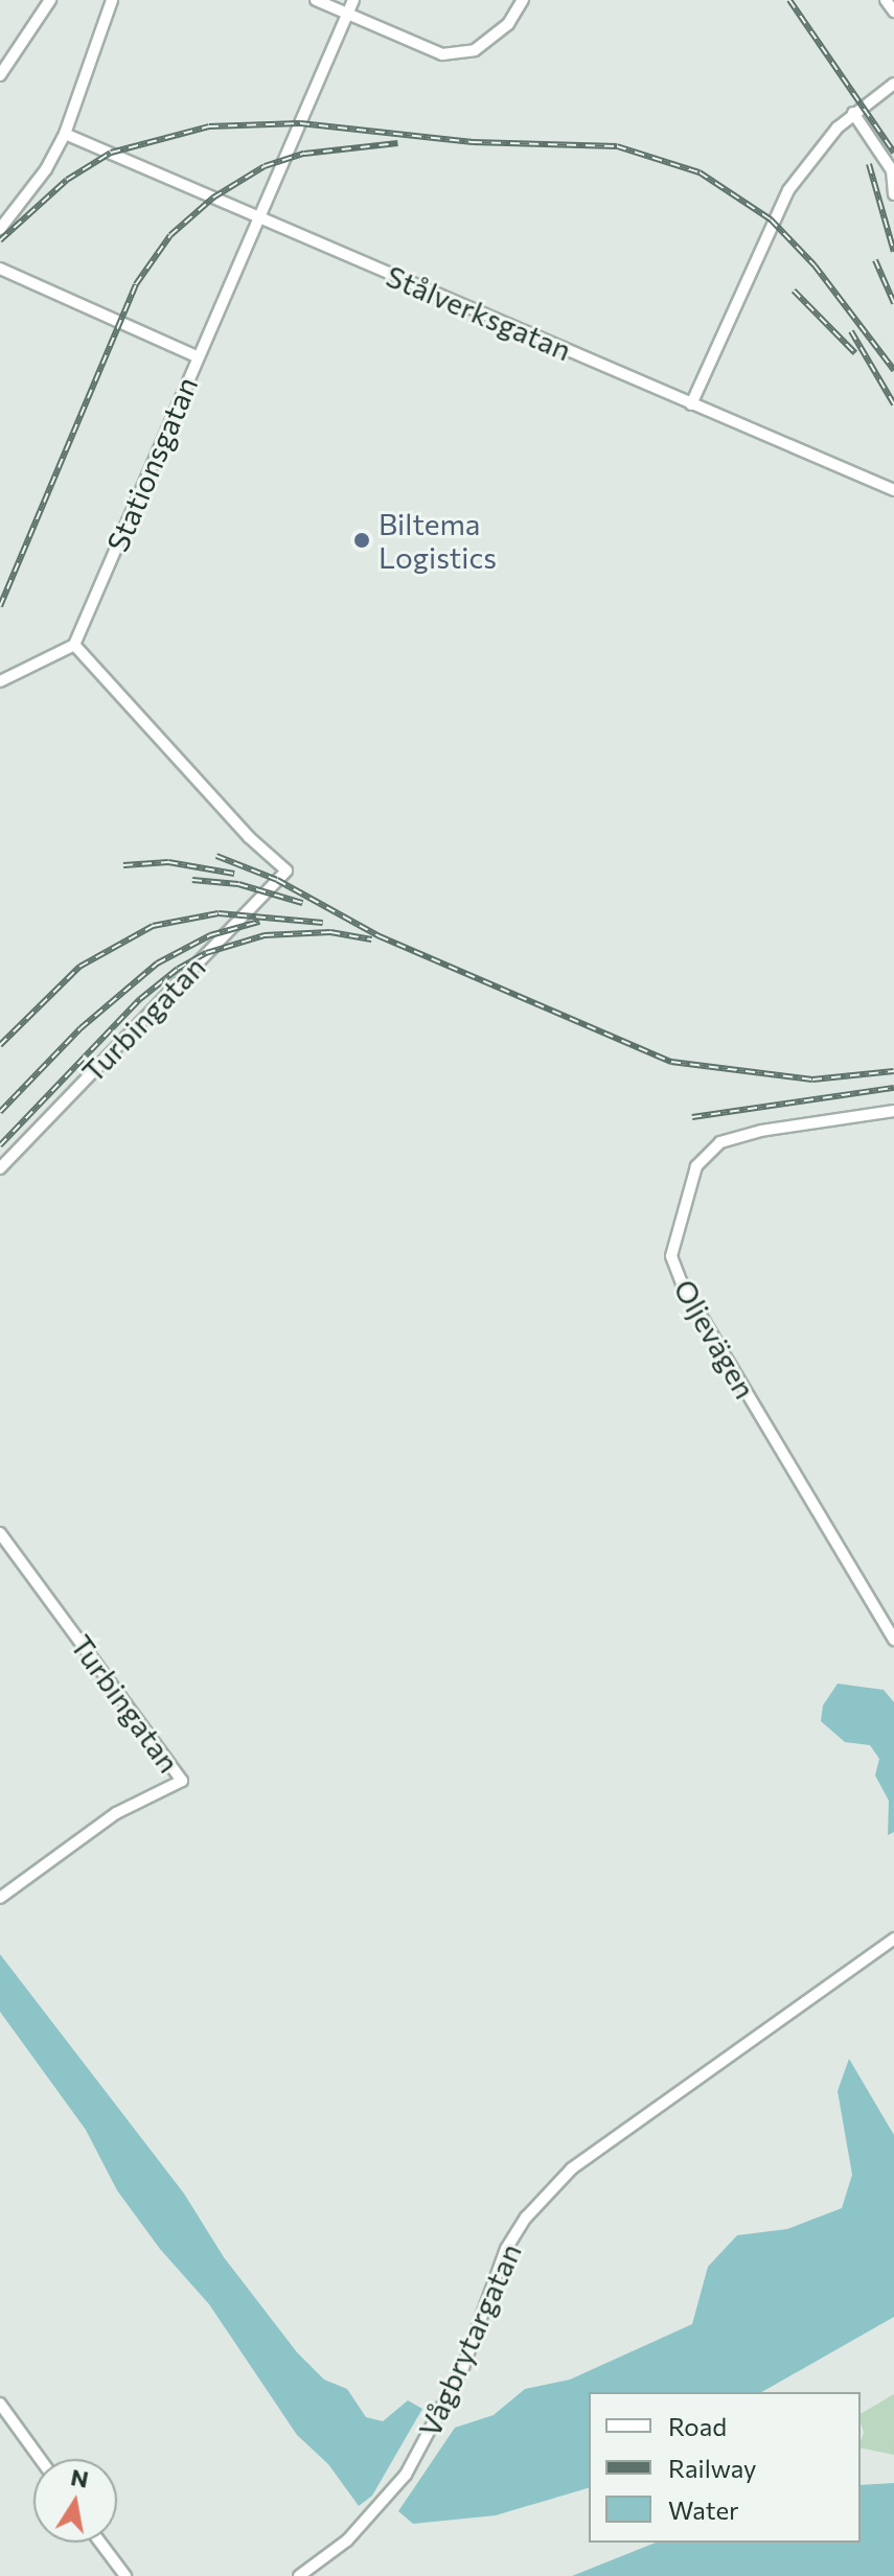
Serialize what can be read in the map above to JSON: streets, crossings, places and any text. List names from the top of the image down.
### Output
{
  "streets": {
    "street": [
      "Stålverksgatan",
      "Stationsgatan",
      "Turbingatan",
      "Oljevägen",
      "Vågbrytargatan"
    ]
  },
  "crossings": [
    ["Stålverksgatan", "Stationsgatan"],
    ["Stationsgatan", "Turbingatan"]
  ],
  "places": ["Biltema Logistics"],
  "legend": ["Road", "Railway", "Water"],
  "north": "top"
}
